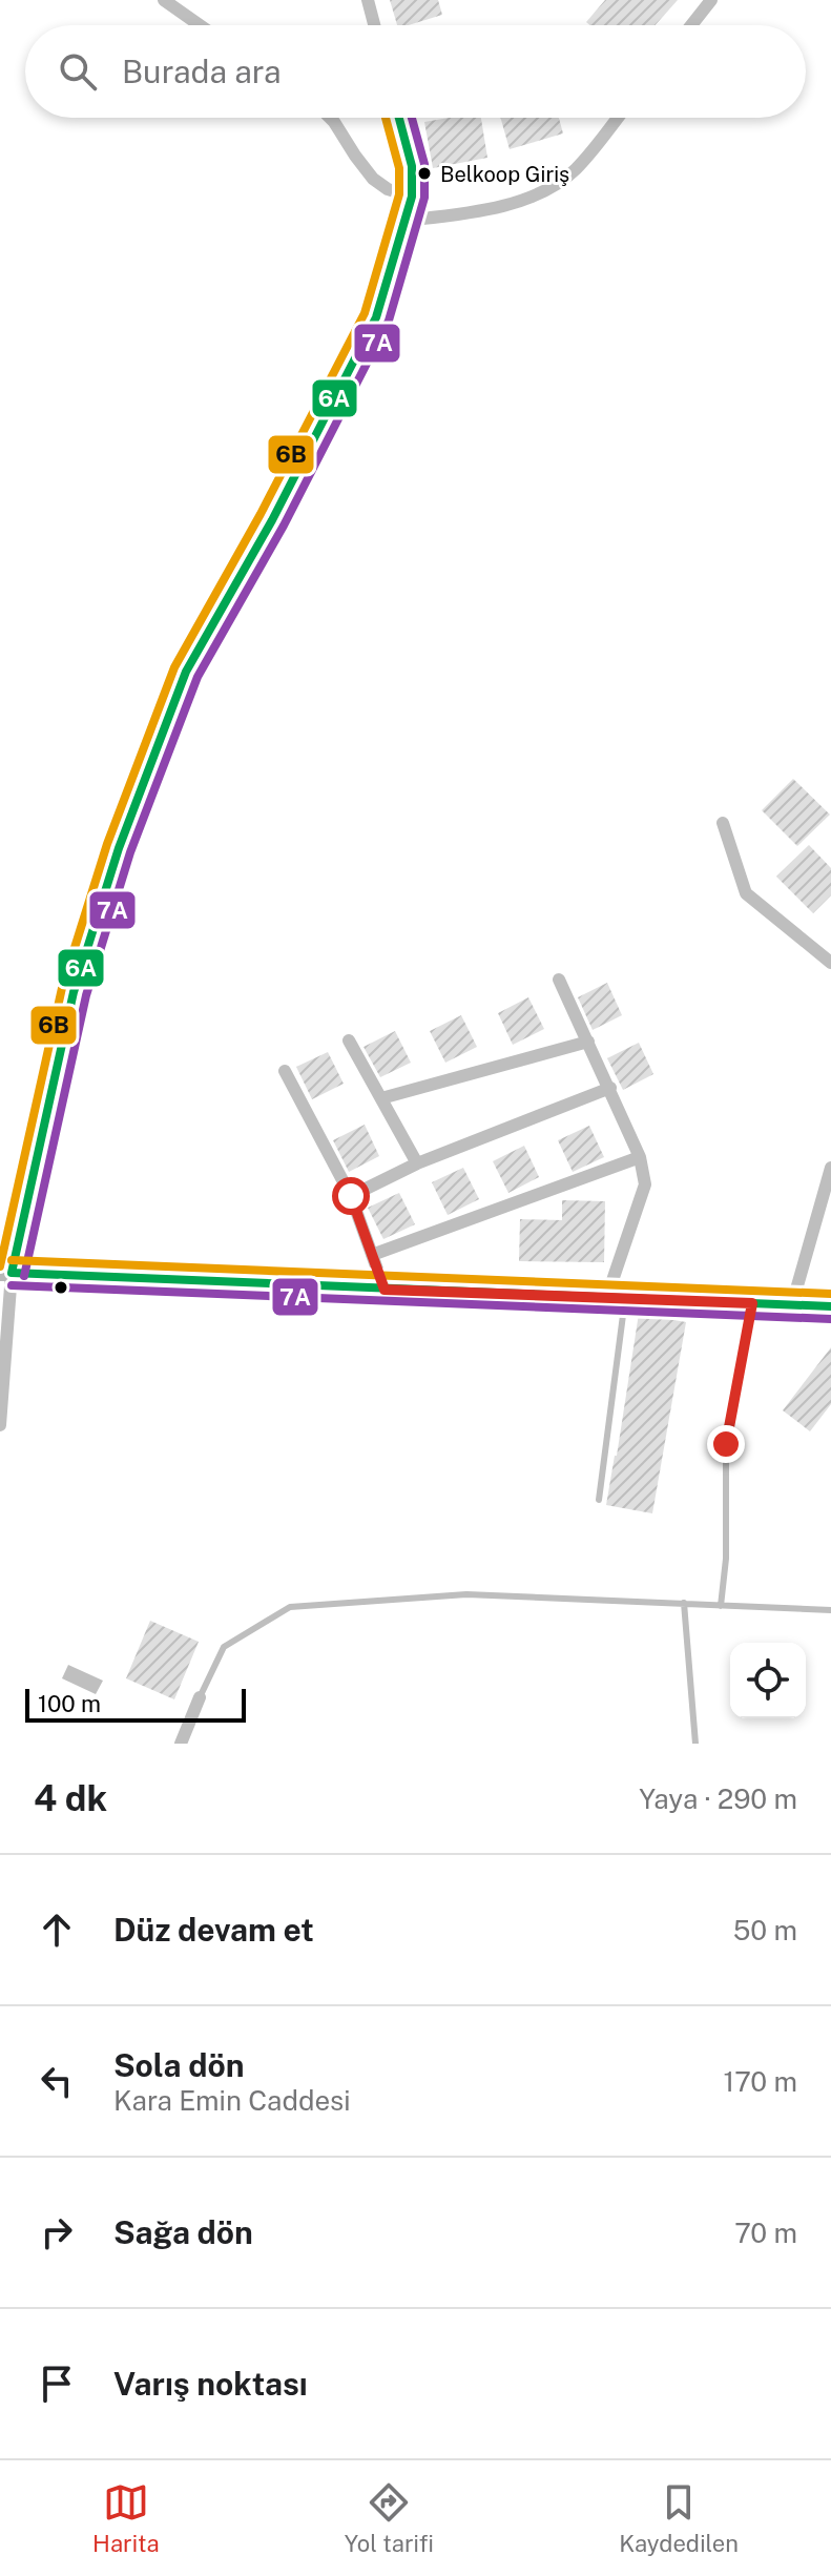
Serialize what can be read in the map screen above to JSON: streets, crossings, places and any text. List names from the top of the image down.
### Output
{
  "places": ["Belkoop Giriş"],
  "lines": ["transit line 6A", "transit line 7A", "transit line 6B"],
  "scale_bar": "100 m",
  "page": {
    "search": "Burada ara",
    "scale": "100 m",
    "heading": ["4 dk", "Yaya · 290 m"],
    "list": [
      ["Düz devam et", "50 m"],
      ["Sola dön", "Kara Emin Caddesi", "170 m"],
      ["Sağa dön", "70 m"],
      "Varış noktası"
    ],
    "nav": ["Harita", "Yol tarifi", "Kaydedilen"]
  }
}
